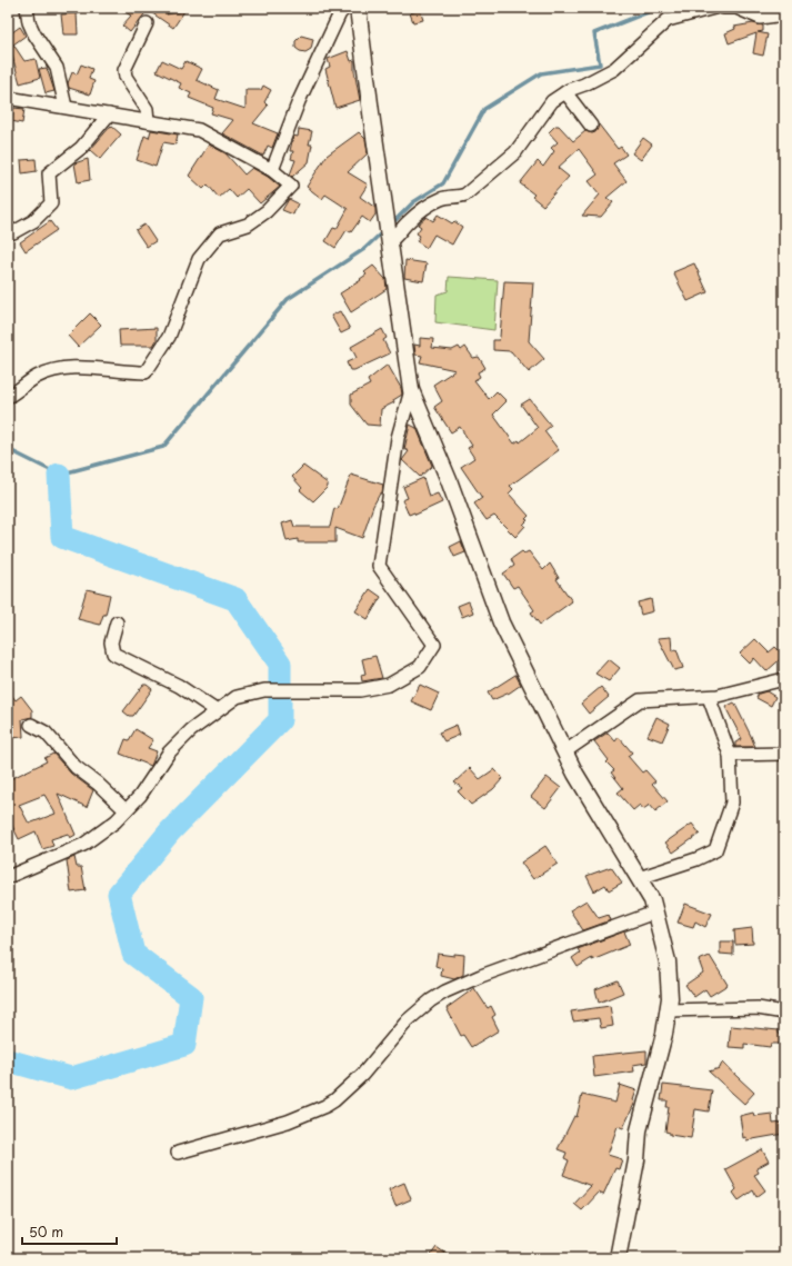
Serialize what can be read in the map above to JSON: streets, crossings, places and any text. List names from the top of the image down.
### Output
{
  "scale_bar": "50 m"
}
